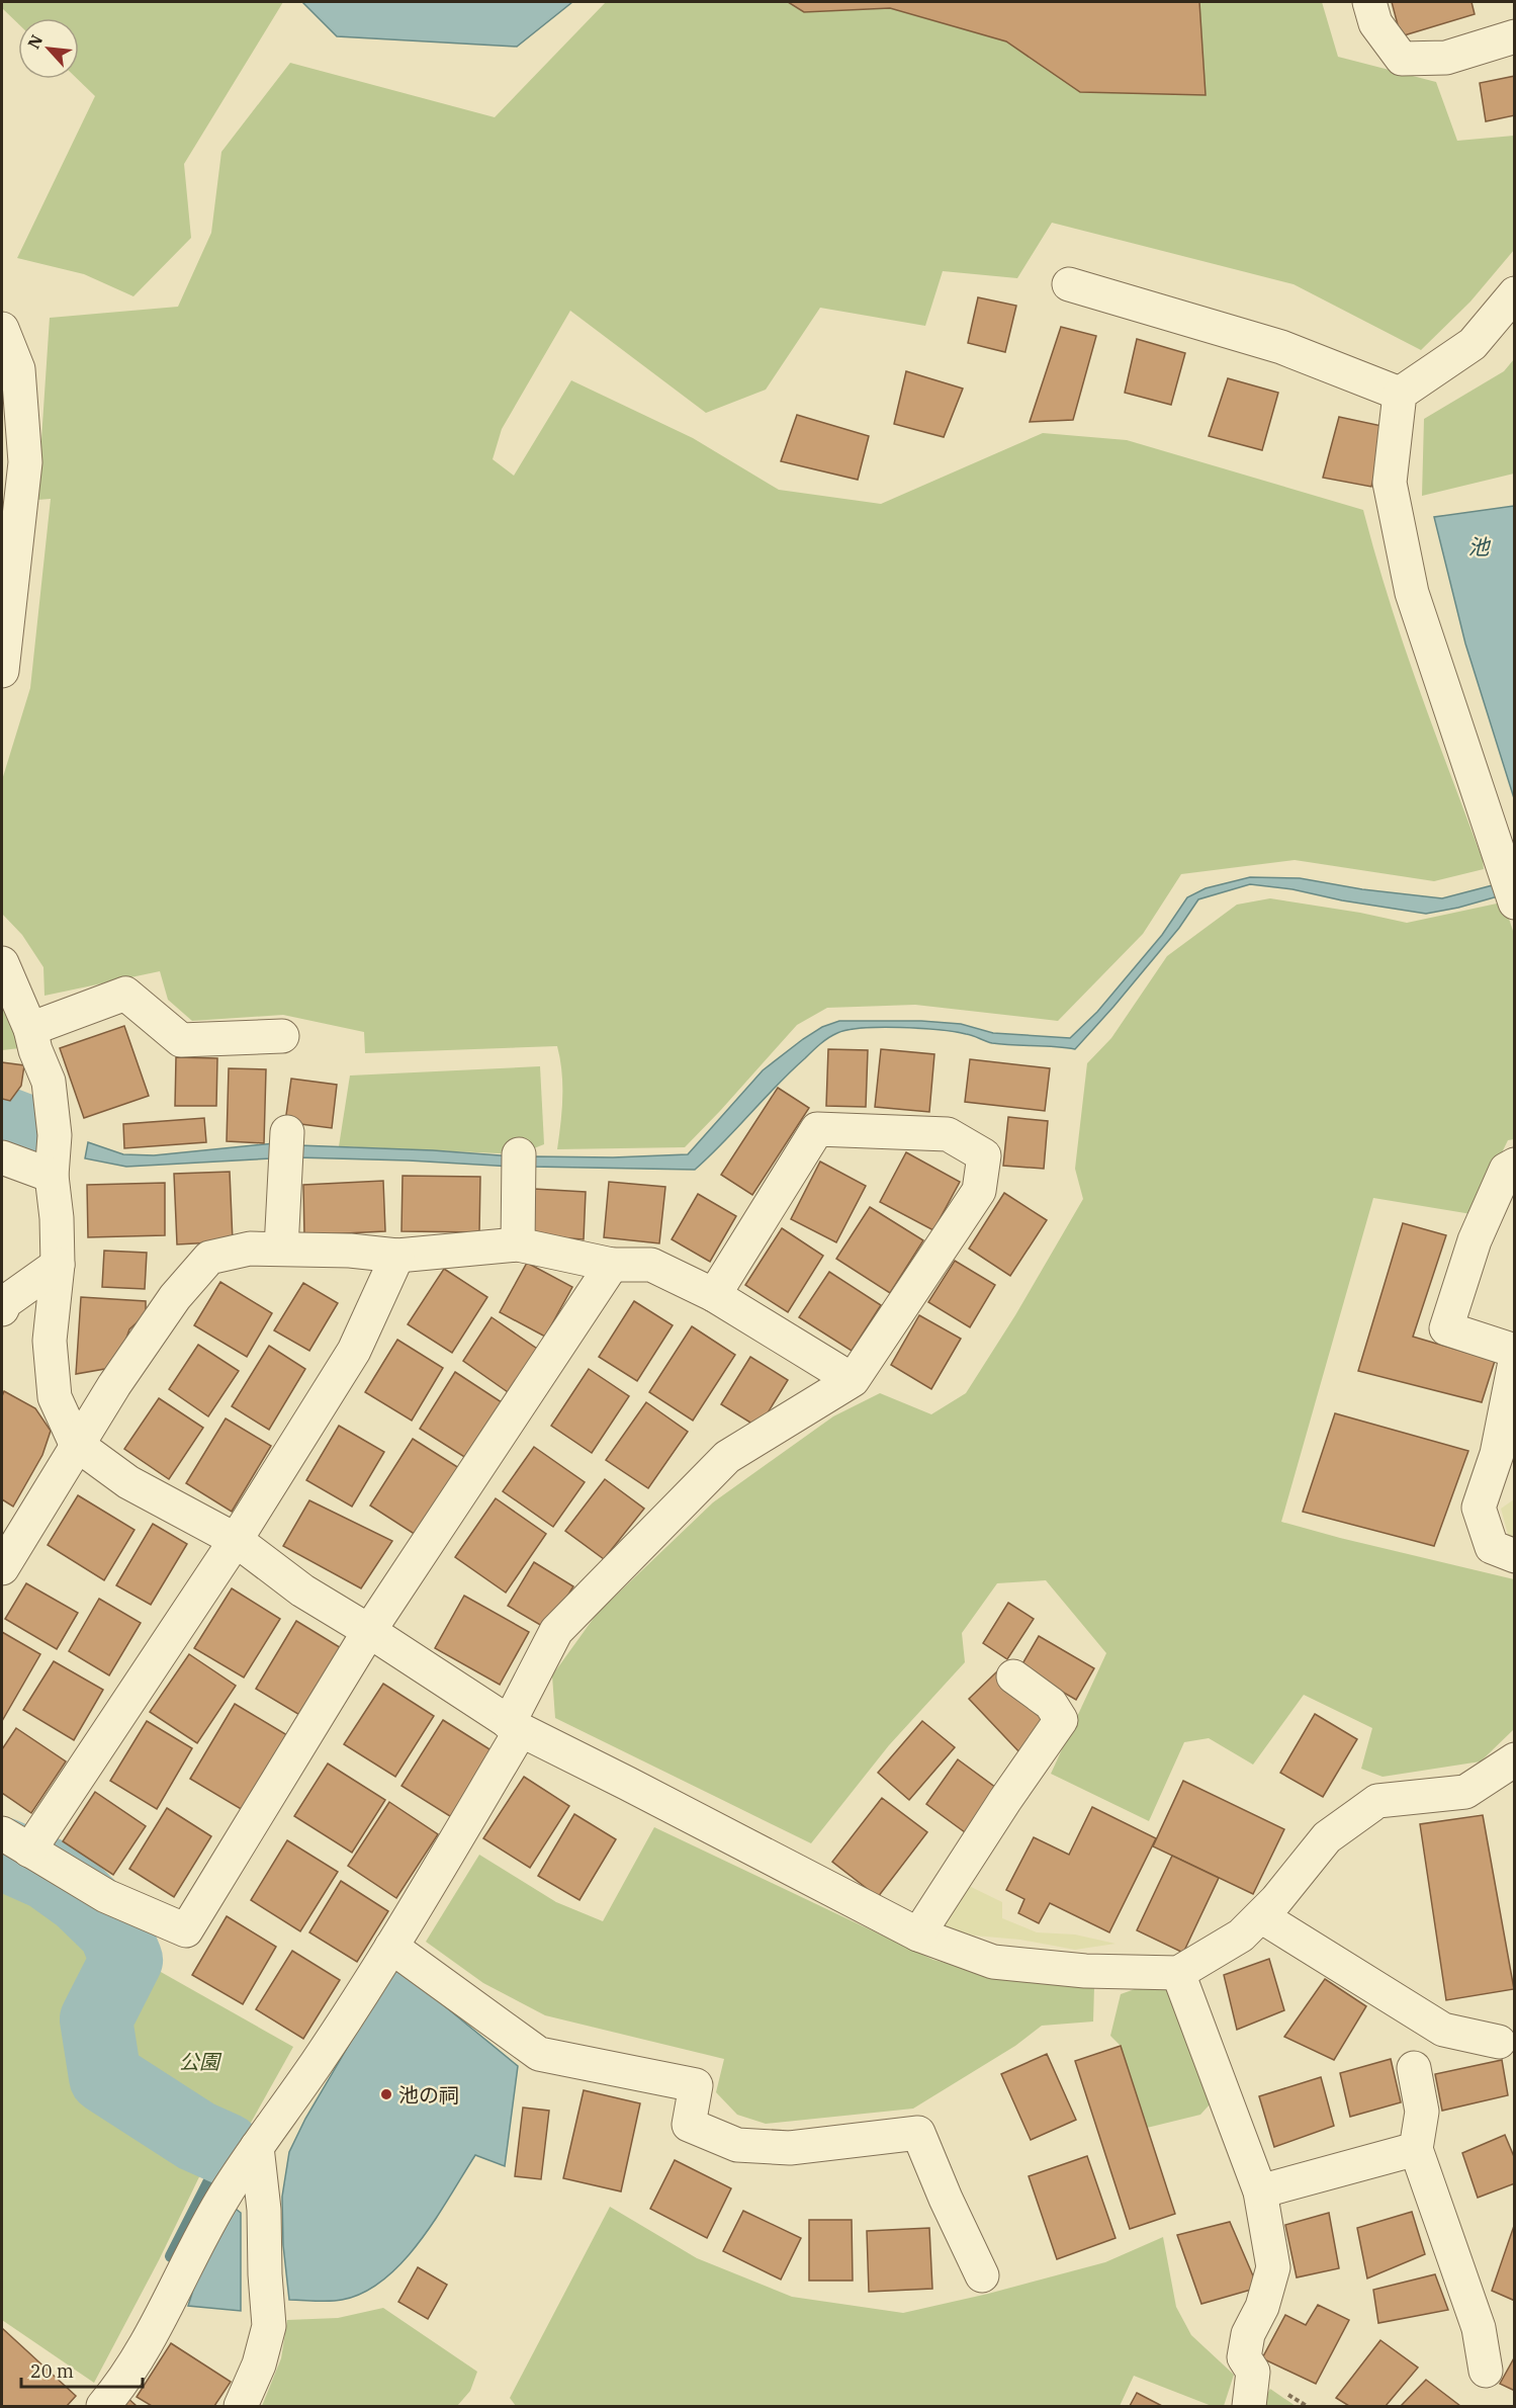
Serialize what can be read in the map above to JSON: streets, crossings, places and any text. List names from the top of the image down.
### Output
{
  "water": ["池"],
  "parks": ["公園"],
  "places": ["池の祠"],
  "scale_bar": "20 m",
  "north": "top left"
}
